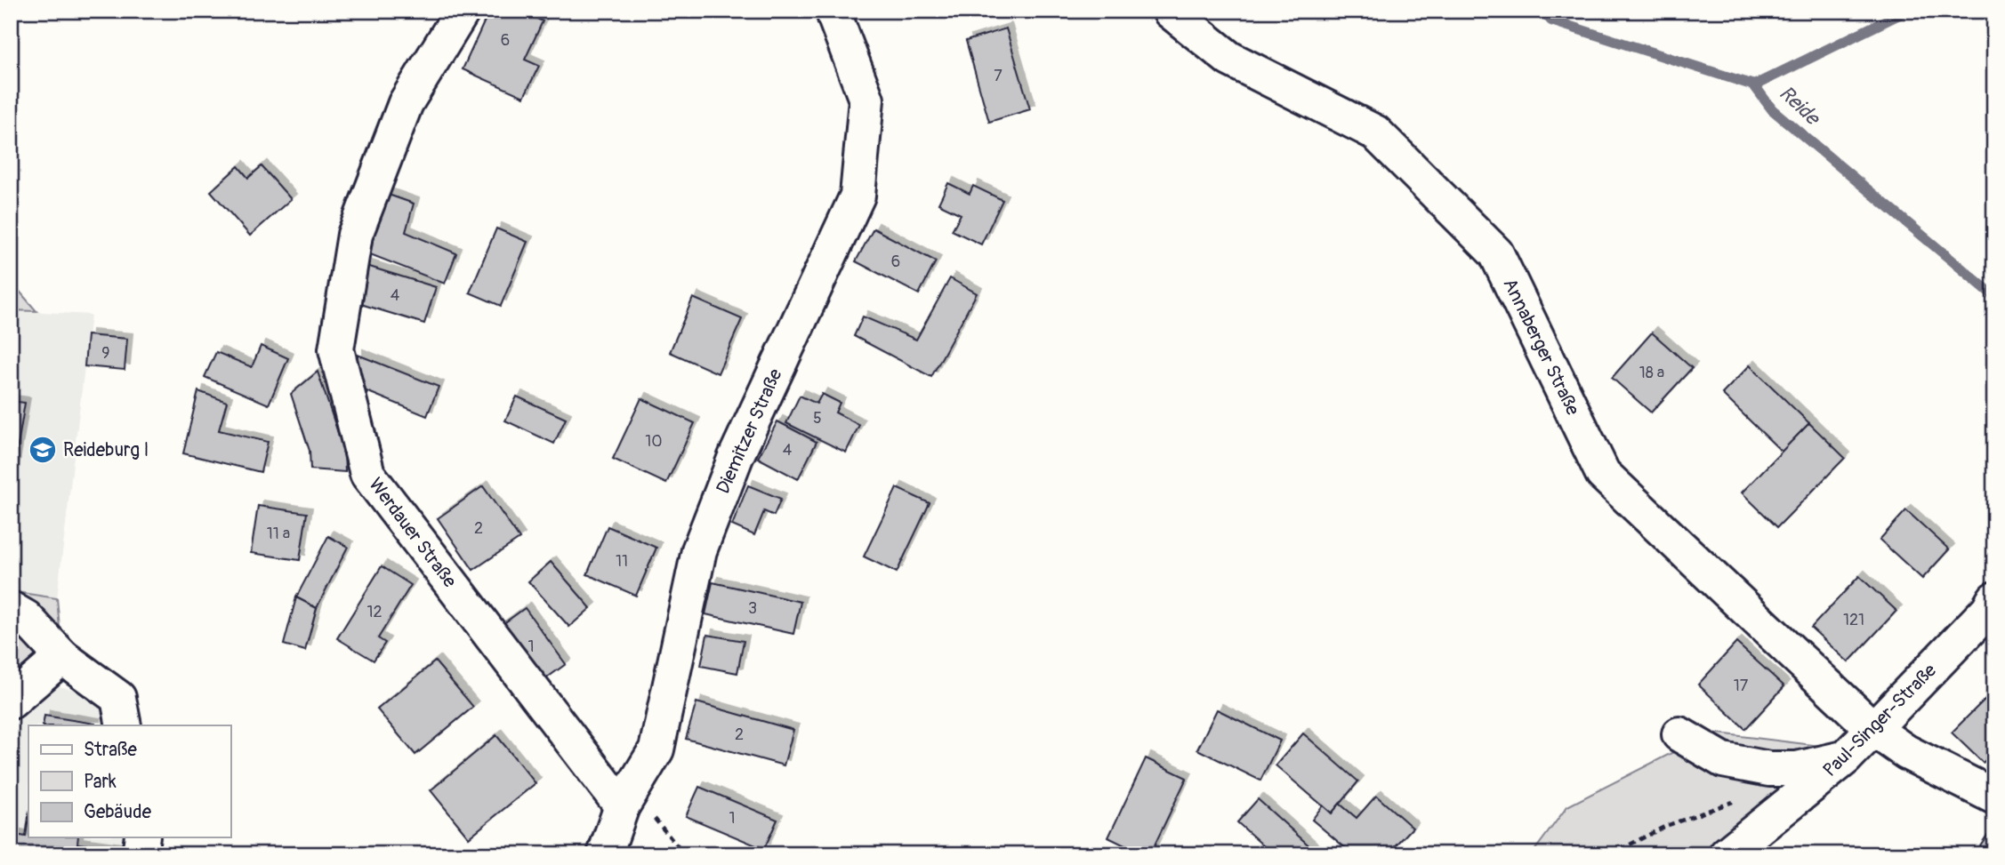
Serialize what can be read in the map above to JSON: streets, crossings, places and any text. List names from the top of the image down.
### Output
{
  "streets": {
    "street": [
      "Annaberger Straße",
      "Diemitzer Straße",
      "Werdauer Straße",
      "Paul-Singer-Straße"
    ]
  },
  "crossings": [
    ["Annaberger Straße", "Paul-Singer-Straße"],
    ["Diemitzer Straße", "Werdauer Straße"]
  ],
  "water": ["Reide"],
  "places": {
    "school or university": ["Reideburg I"]
  },
  "house_numbers": [
    "6",
    "7",
    "6",
    "4",
    "9",
    "18 a",
    "5",
    "10",
    "4",
    "2",
    "11 a",
    "11",
    "3",
    "12",
    "121",
    "1",
    "17",
    "2",
    "1"
  ],
  "legend": ["Straße", "Park", "Gebäude"]
}
